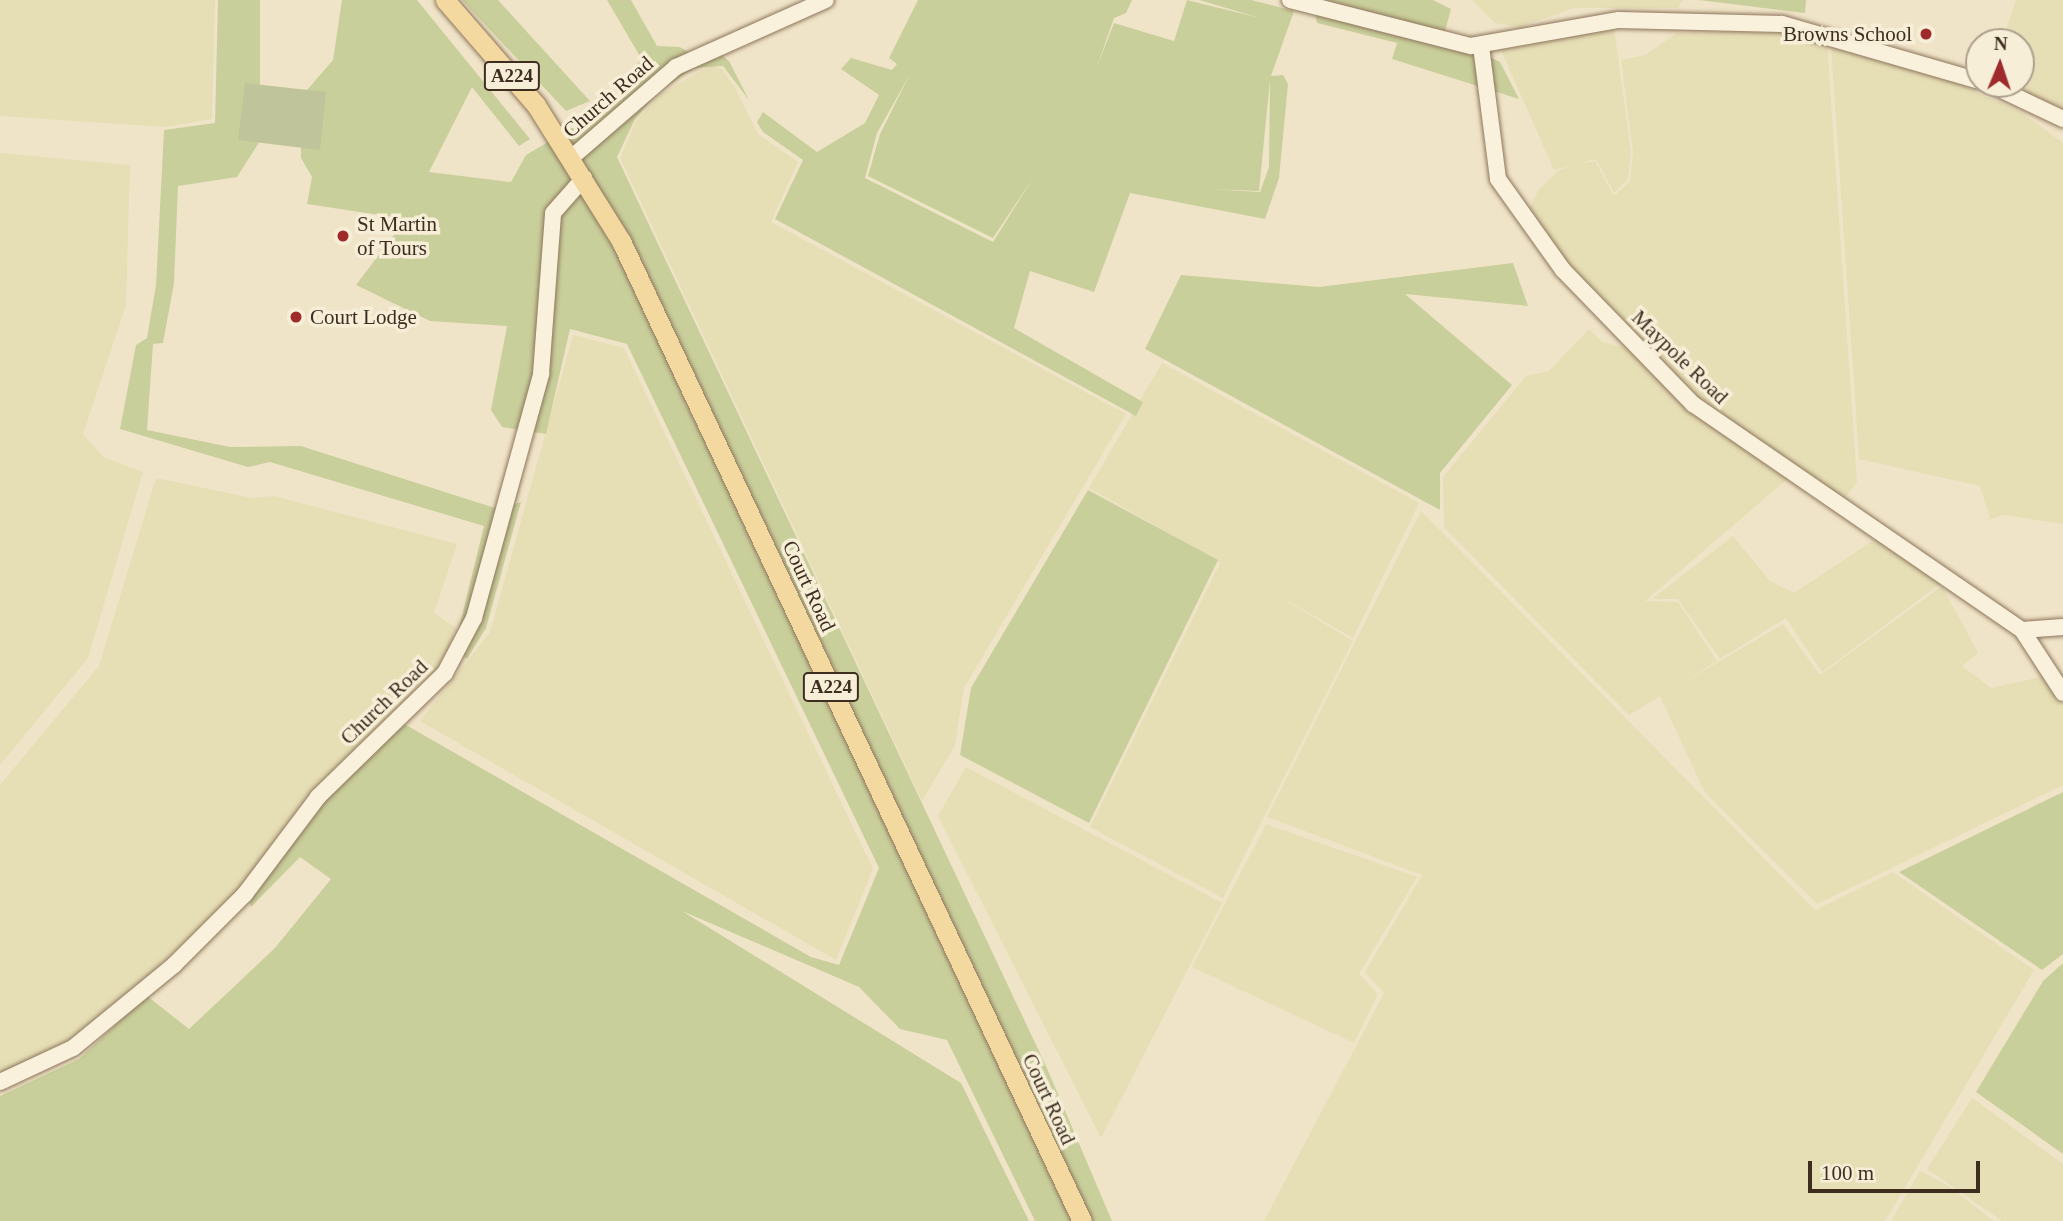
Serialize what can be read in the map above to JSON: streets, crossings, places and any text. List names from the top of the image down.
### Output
{
  "streets": {
    "main road": ["A224", "Court Road"],
    "street": ["Church Road", "Maypole Road"]
  },
  "crossings": [
    ["Church Road", "Court Road"]
  ],
  "places": ["Browns School", "St Martin of Tours", "Court Lodge"],
  "scale_bar": "100 m",
  "north": "top"
}
